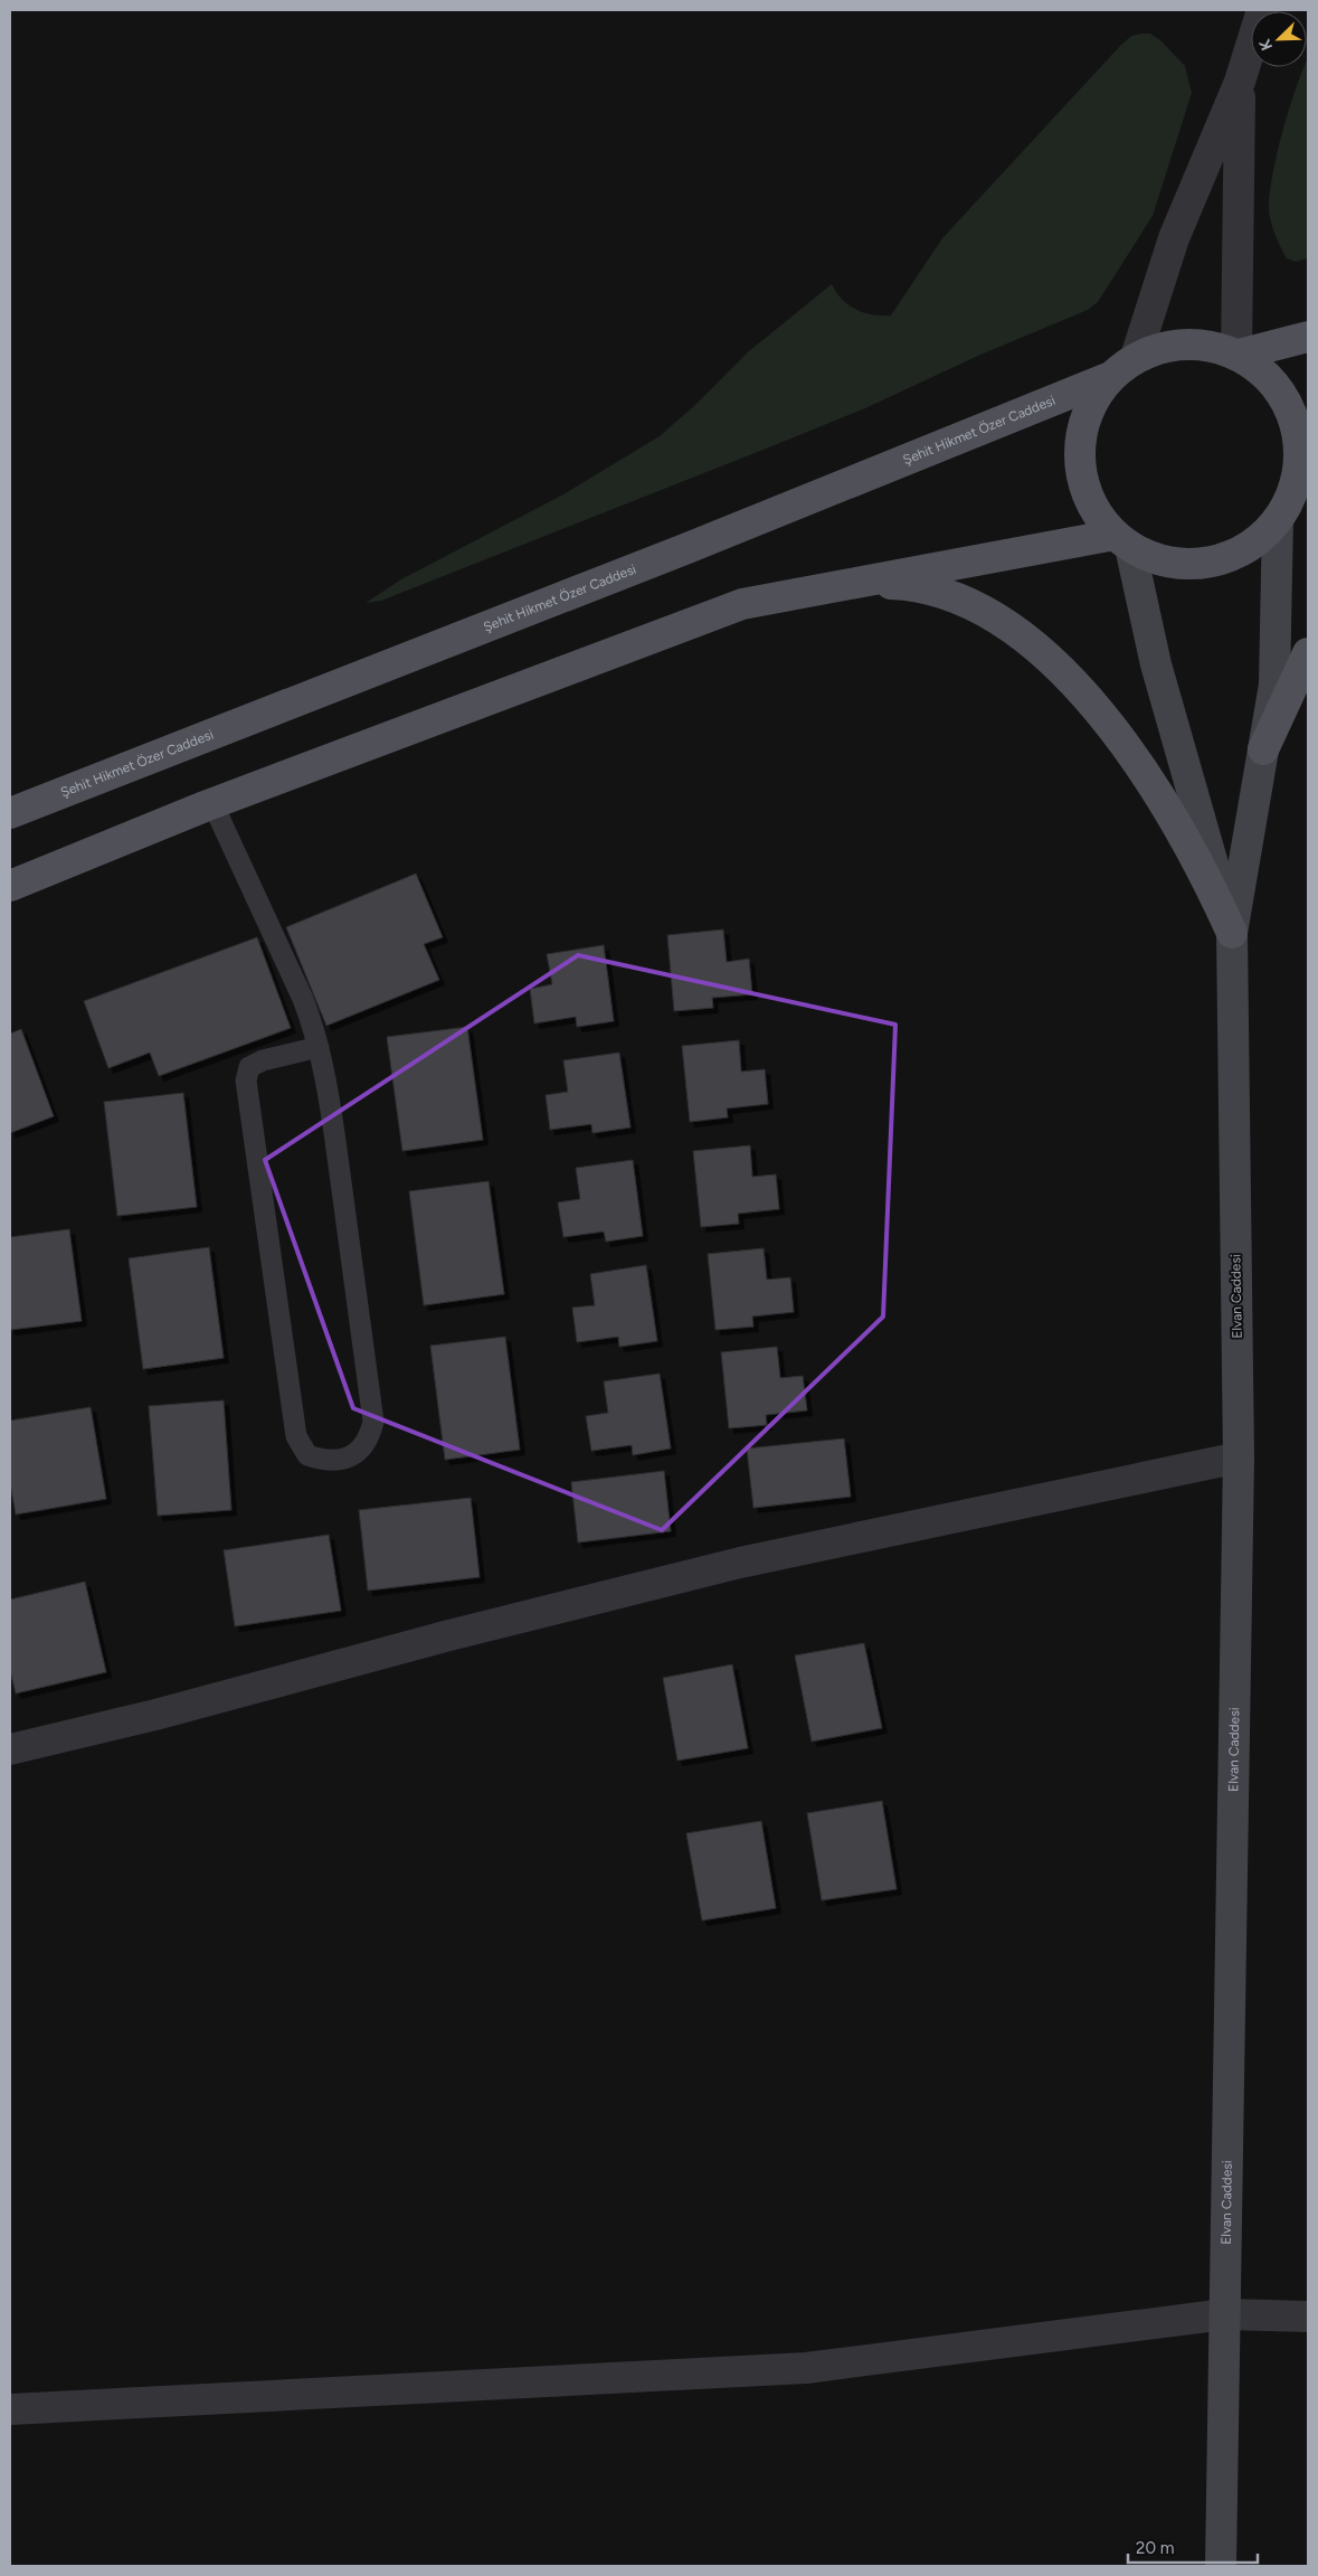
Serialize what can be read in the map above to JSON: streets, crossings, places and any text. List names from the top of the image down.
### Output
{
  "streets": {
    "main road": ["Şehit Hikmet Özer Caddesi", "Elvan Caddesi"]
  },
  "scale_bar": "20 m",
  "north": "bottom left"
}
